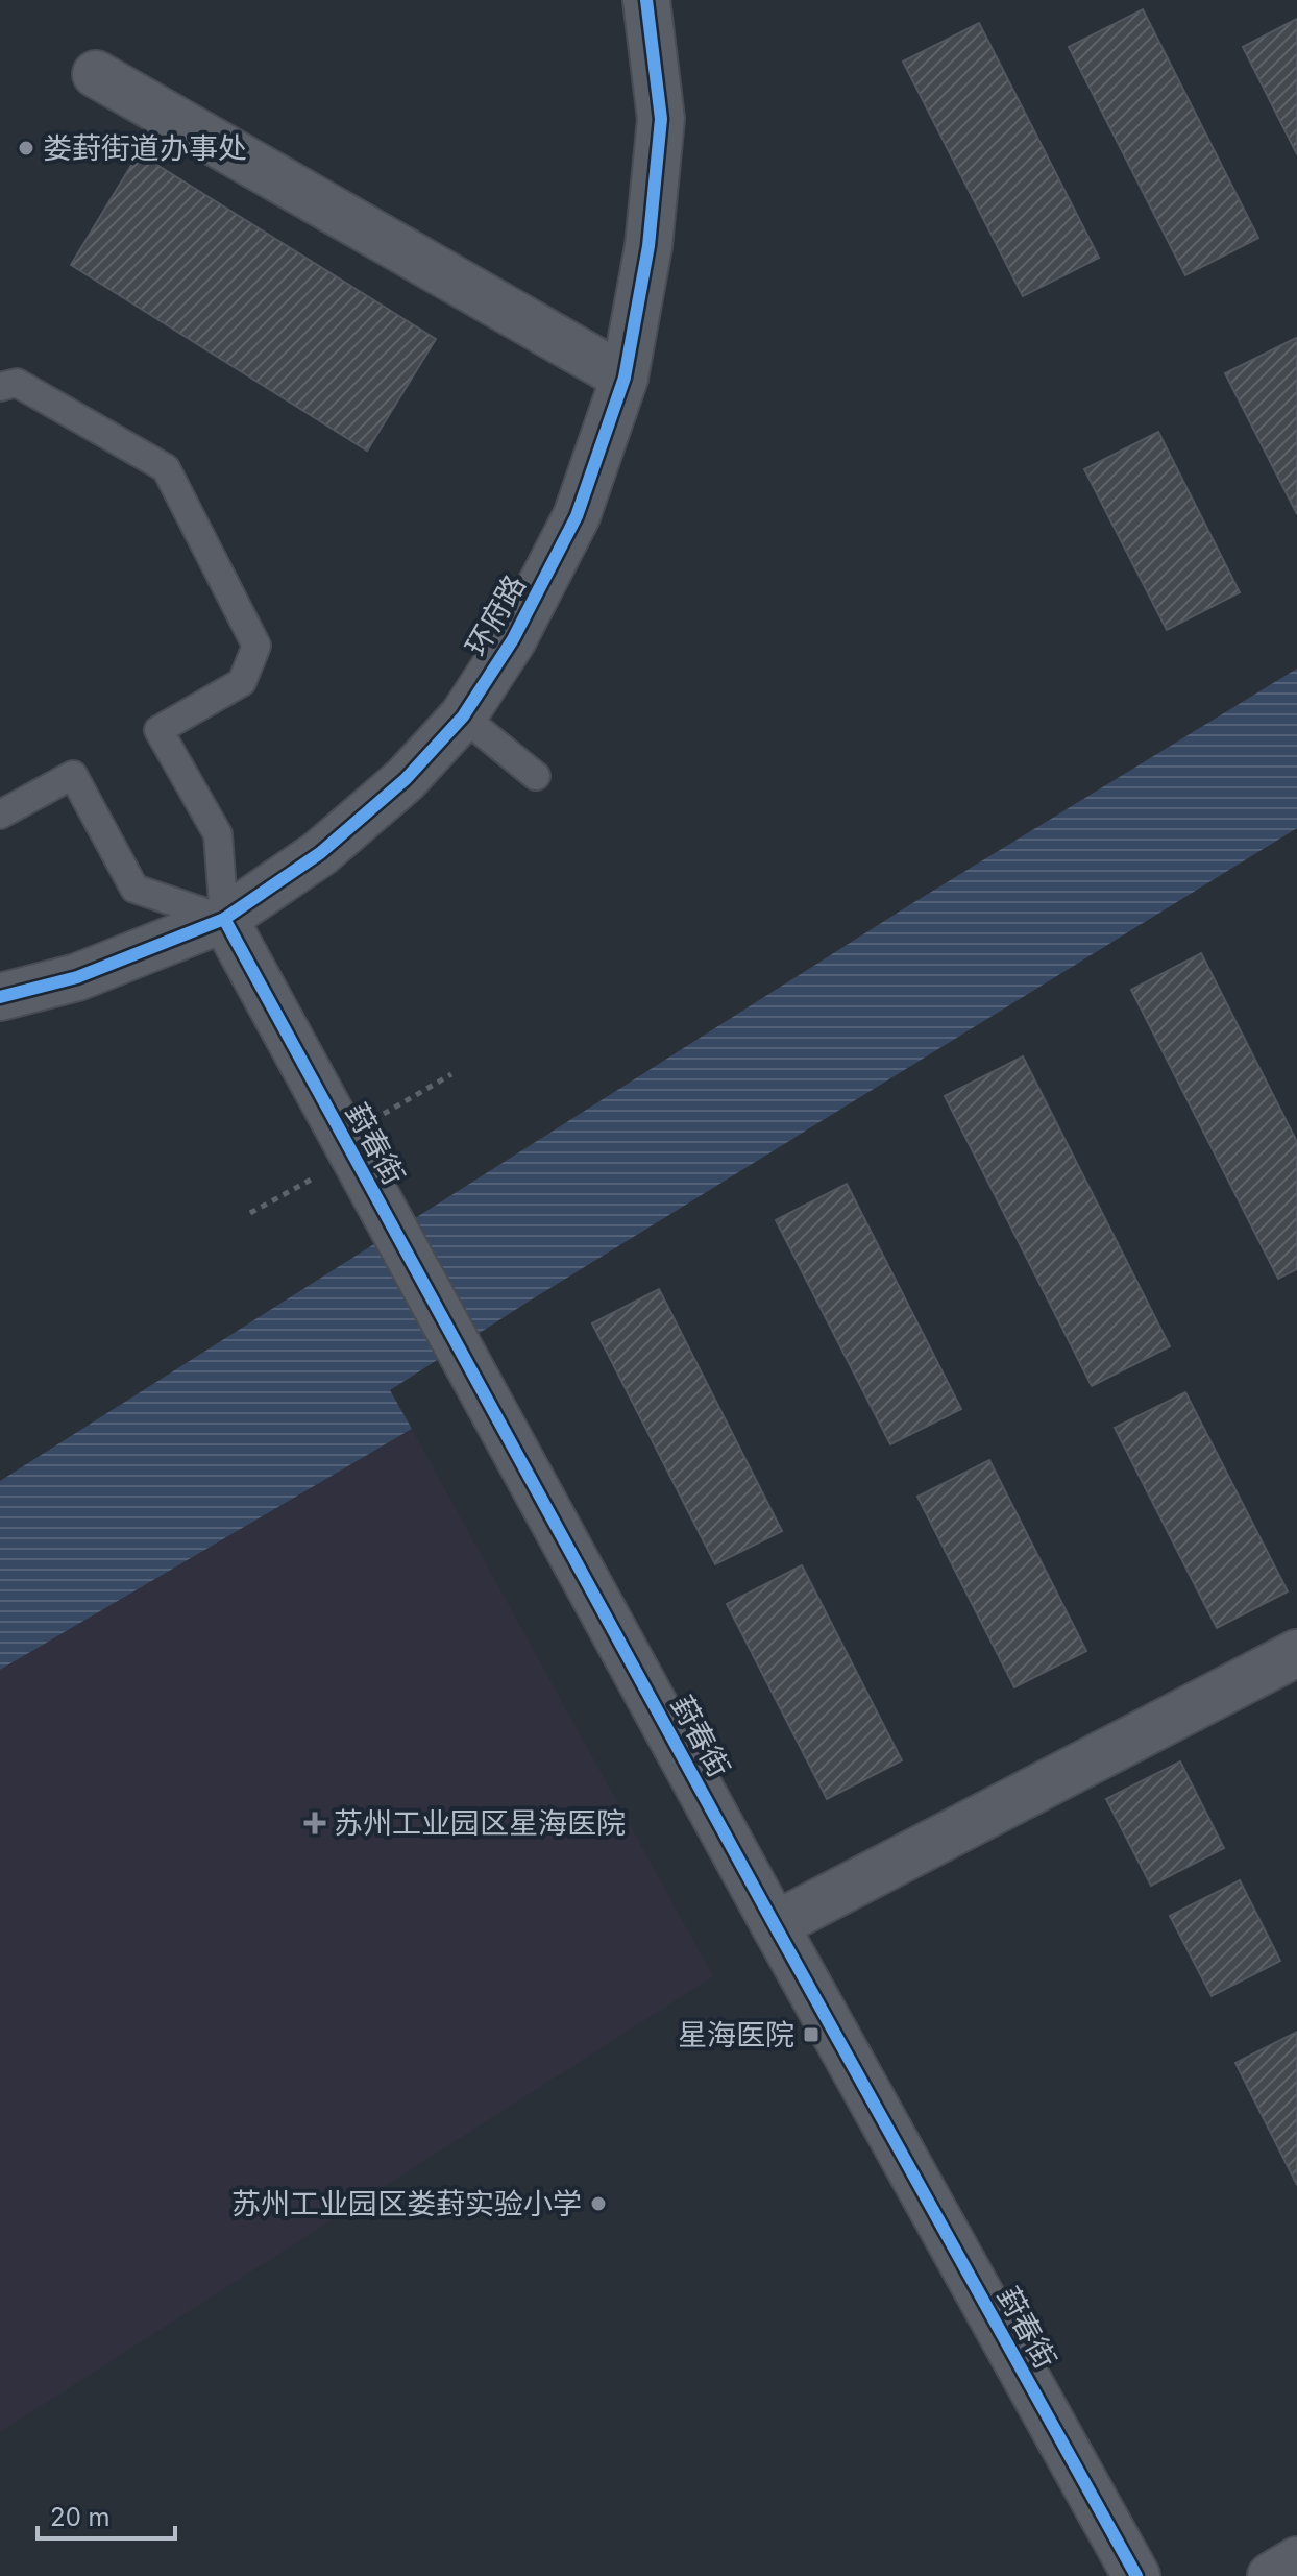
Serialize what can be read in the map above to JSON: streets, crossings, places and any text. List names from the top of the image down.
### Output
{
  "streets": {
    "street": ["环府路", "葑春街"]
  },
  "crossings": [
    ["环府路", "葑春街"]
  ],
  "places": {
    "other": ["娄葑街道办事处", "苏州工业园区娄葑实验小学"],
    "health": ["苏州工业园区星海医院"],
    "transit": ["星海医院"]
  },
  "scale_bar": "20 m"
}
